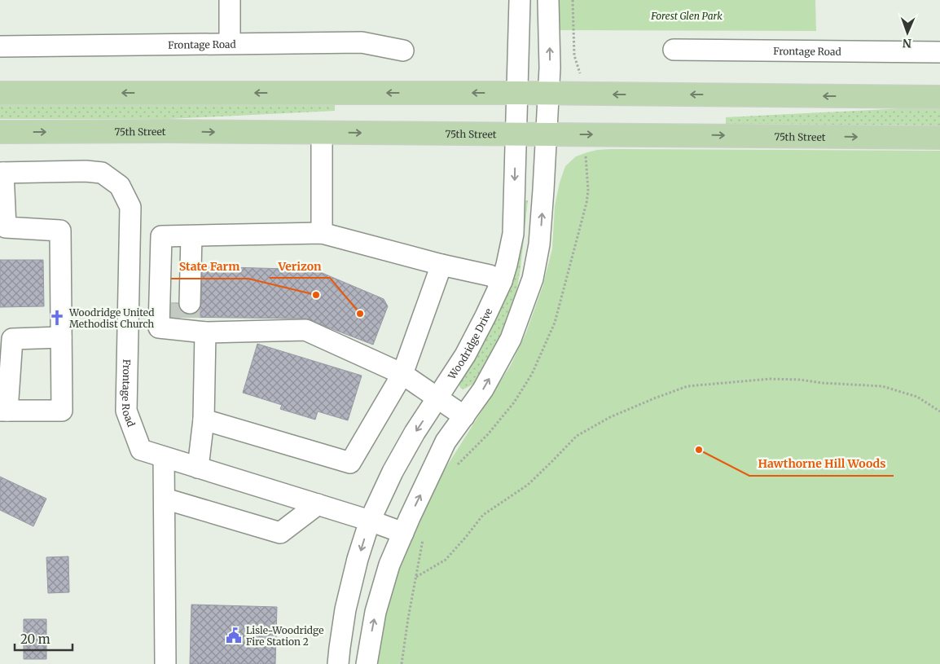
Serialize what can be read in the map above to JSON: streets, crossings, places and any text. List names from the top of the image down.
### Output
{
  "streets": {
    "main road": ["75th Street"],
    "street": ["Frontage Road", "Woodridge Drive"]
  },
  "crossings": [
    ["Frontage Road", "Woodridge Drive"],
    ["75th Street", "Woodridge Drive"]
  ],
  "parks": ["Forest Glen Park"],
  "places": {
    "other": ["State Farm", "Verizon", "Hawthorne Hill Woods"],
    "church": ["Woodridge United Methodist Church"],
    "public building": ["Lisle-Woodridge Fire Station 2"]
  },
  "scale_bar": "20 m",
  "north": "bottom"
}
